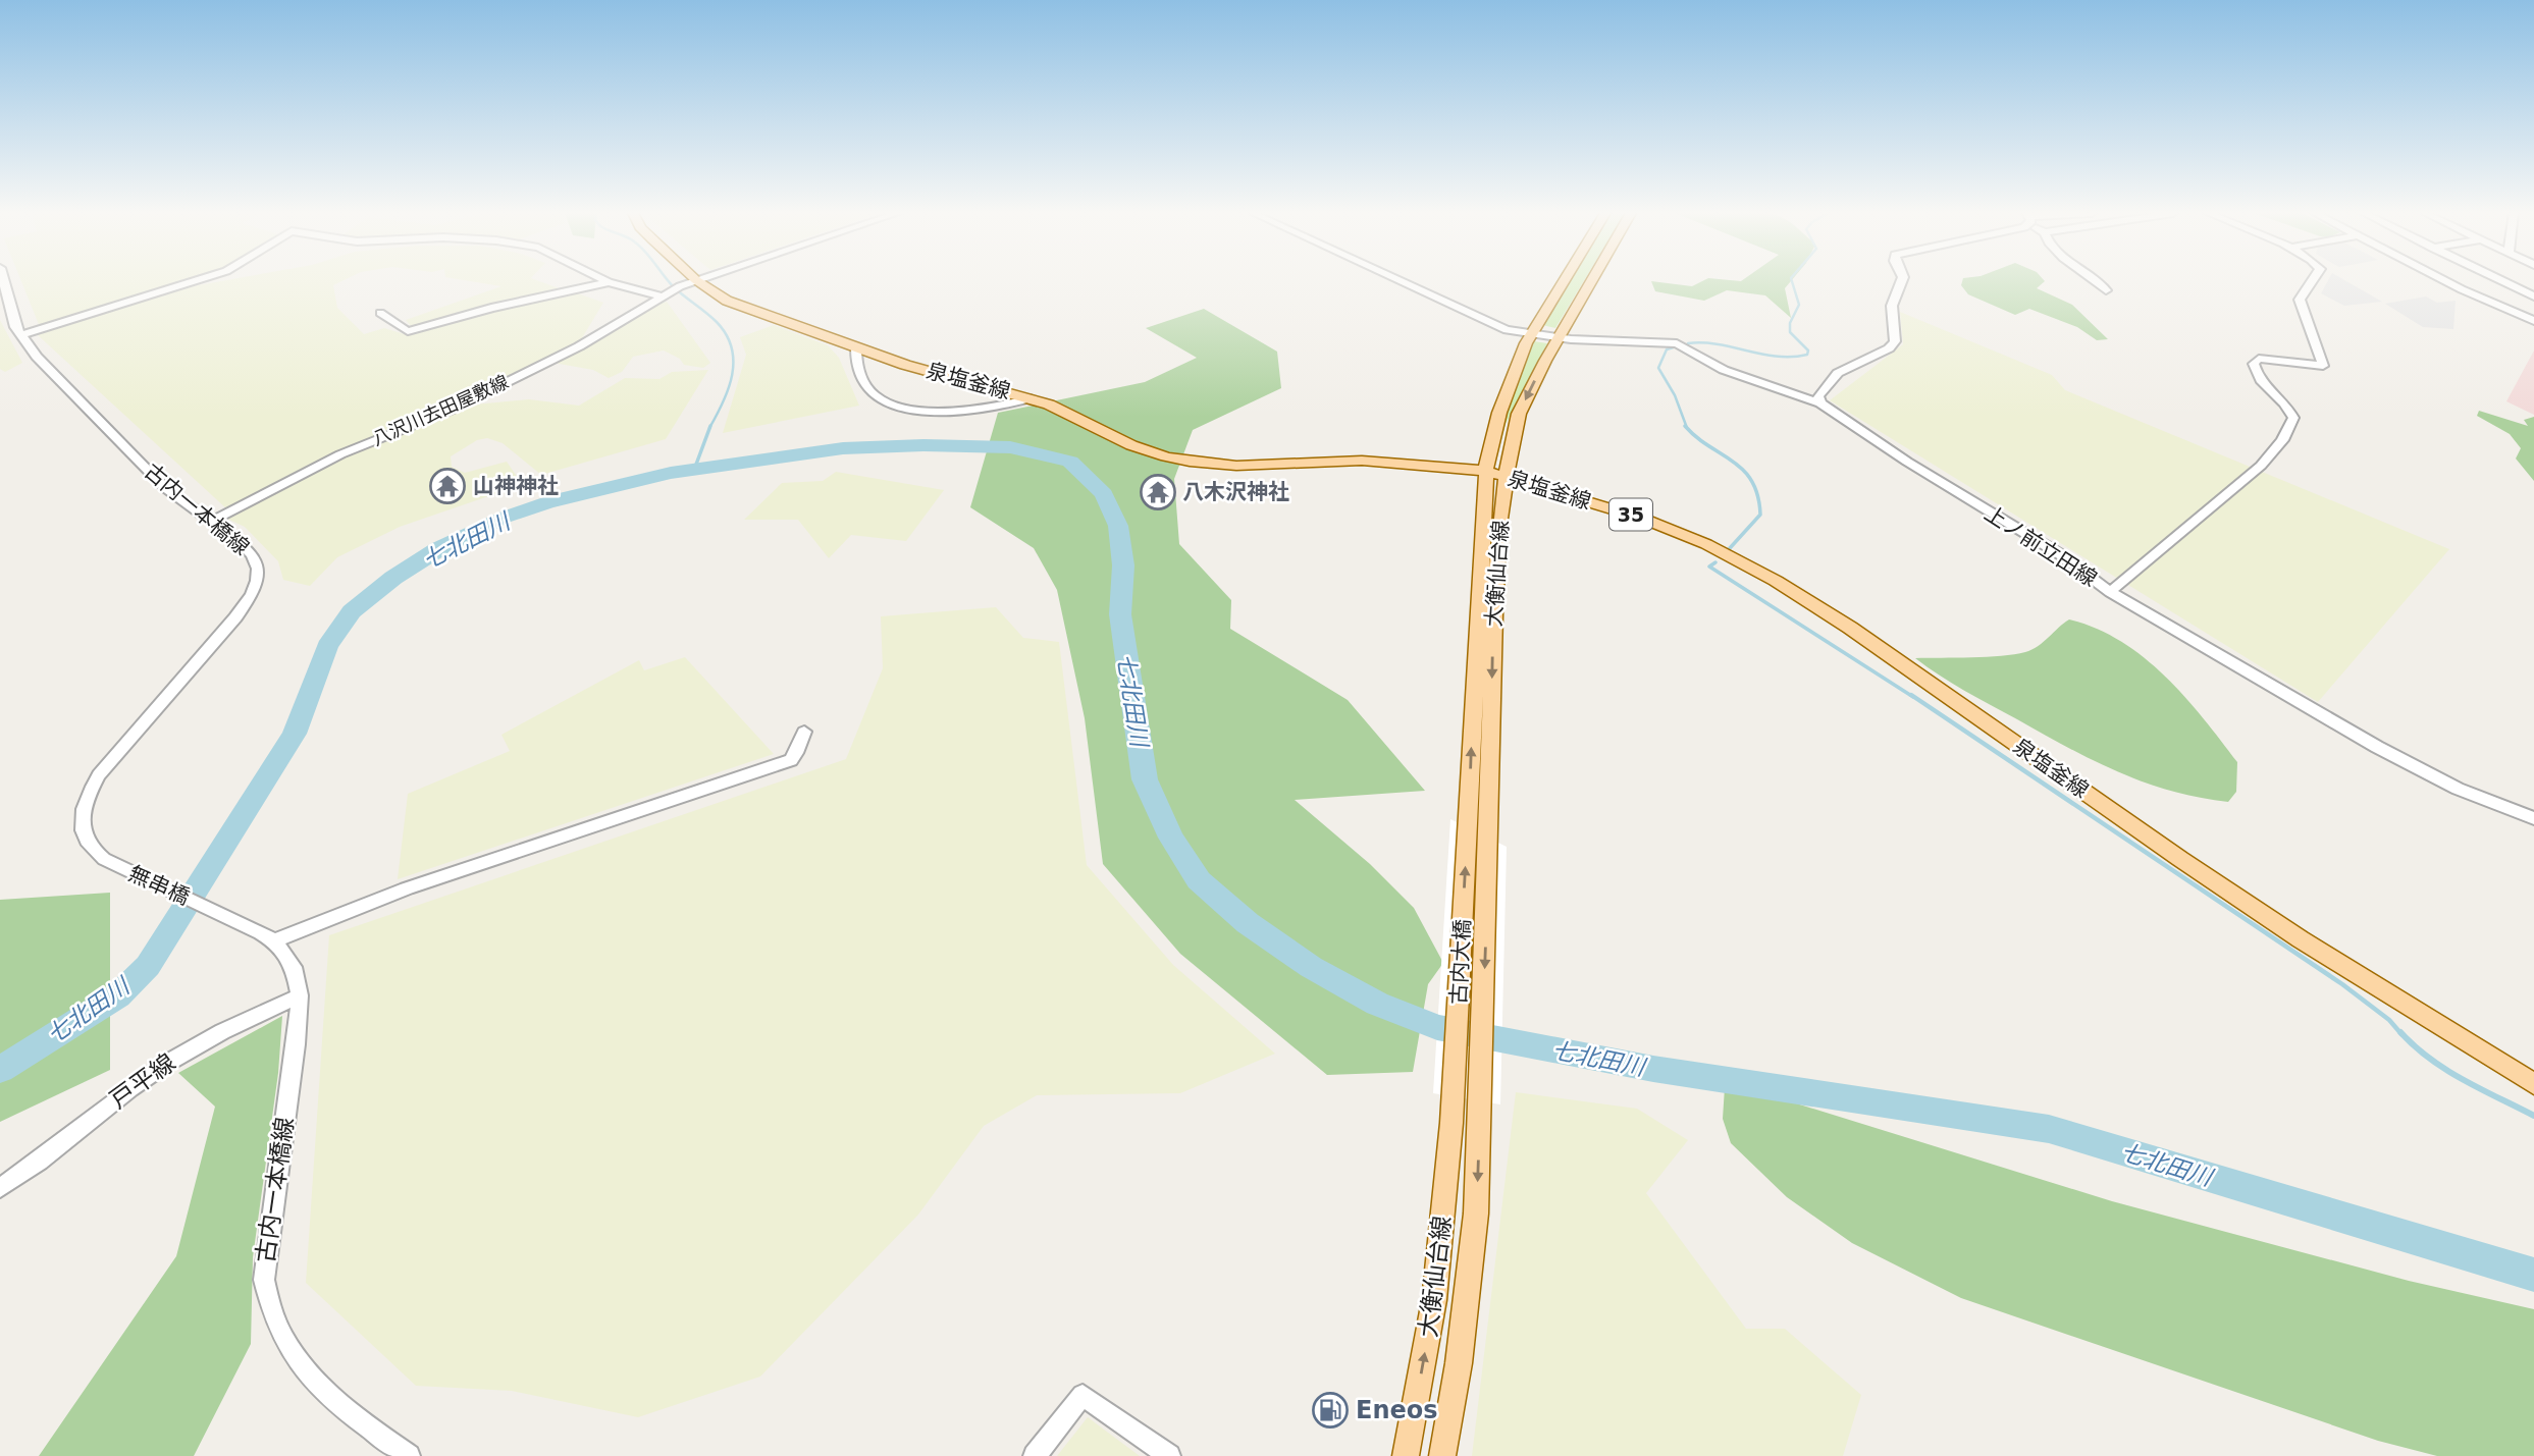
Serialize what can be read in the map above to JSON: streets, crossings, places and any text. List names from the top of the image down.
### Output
{
  "streets": {
    "main road": [
      "泉塩釜線",
      "35",
      "大衡仙台線",
      "古内大橋"
    ],
    "street": [
      "八沢川去田屋敷線",
      "古内一本橋線",
      "上ノ前立田線",
      "無串橋",
      "戸平線"
    ]
  },
  "crossings": [
    ["泉塩釜線", "八沢川去田屋敷線"],
    ["泉塩釜線", "大衡仙台線"],
    ["八沢川去田屋敷線", "古内一本橋線"],
    ["古内一本橋線", "無串橋"],
    ["古内一本橋線", "戸平線"],
    ["上ノ前立田線", "大衡仙台線"],
    ["大衡仙台線", "古内大橋"]
  ],
  "water": ["七北田川"],
  "places": {
    "temple": ["山神神社", "八木沢神社"],
    "fuel station": ["Eneos"]
  }
}
